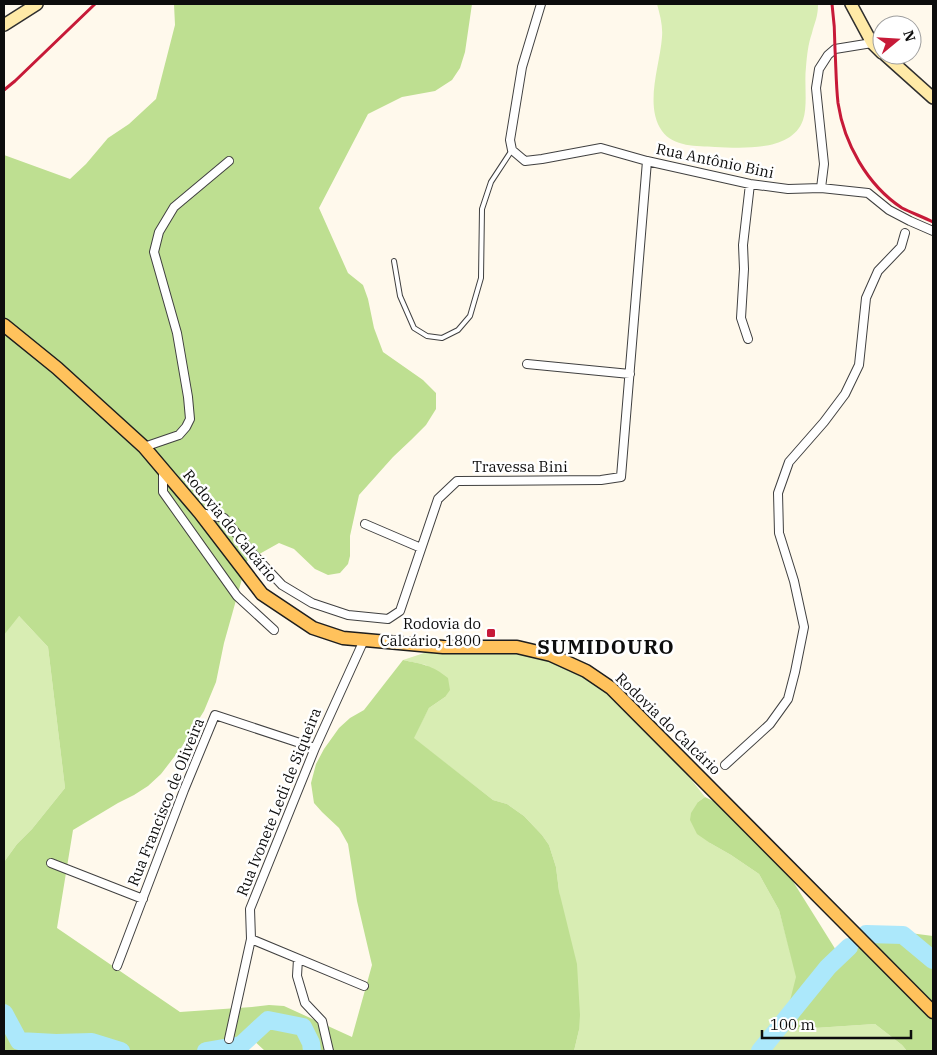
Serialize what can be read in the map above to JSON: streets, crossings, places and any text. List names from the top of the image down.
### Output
{
  "streets": {
    "main road": ["Rodovia do Calcário"],
    "street": [
      "Rua Antônio Bini",
      "Travessa Bini",
      "Rua Francisco de Oliveira",
      "Rua Ivonete Ledi de Siqueira"
    ]
  },
  "crossings": [
    ["Rua Antônio Bini", "Travessa Bini"],
    ["Travessa Bini", "Rodovia do Calcário"],
    ["Rodovia do Calcário", "Rua Ivonete Ledi de Siqueira"],
    ["Rua Francisco de Oliveira", "Rua Ivonete Ledi de Siqueira"]
  ],
  "districts": ["SUMIDOURO"],
  "places": {
    "transit": ["Rodovia do Calcário, 1800"]
  },
  "scale_bar": "100 m",
  "north": "right"
}
